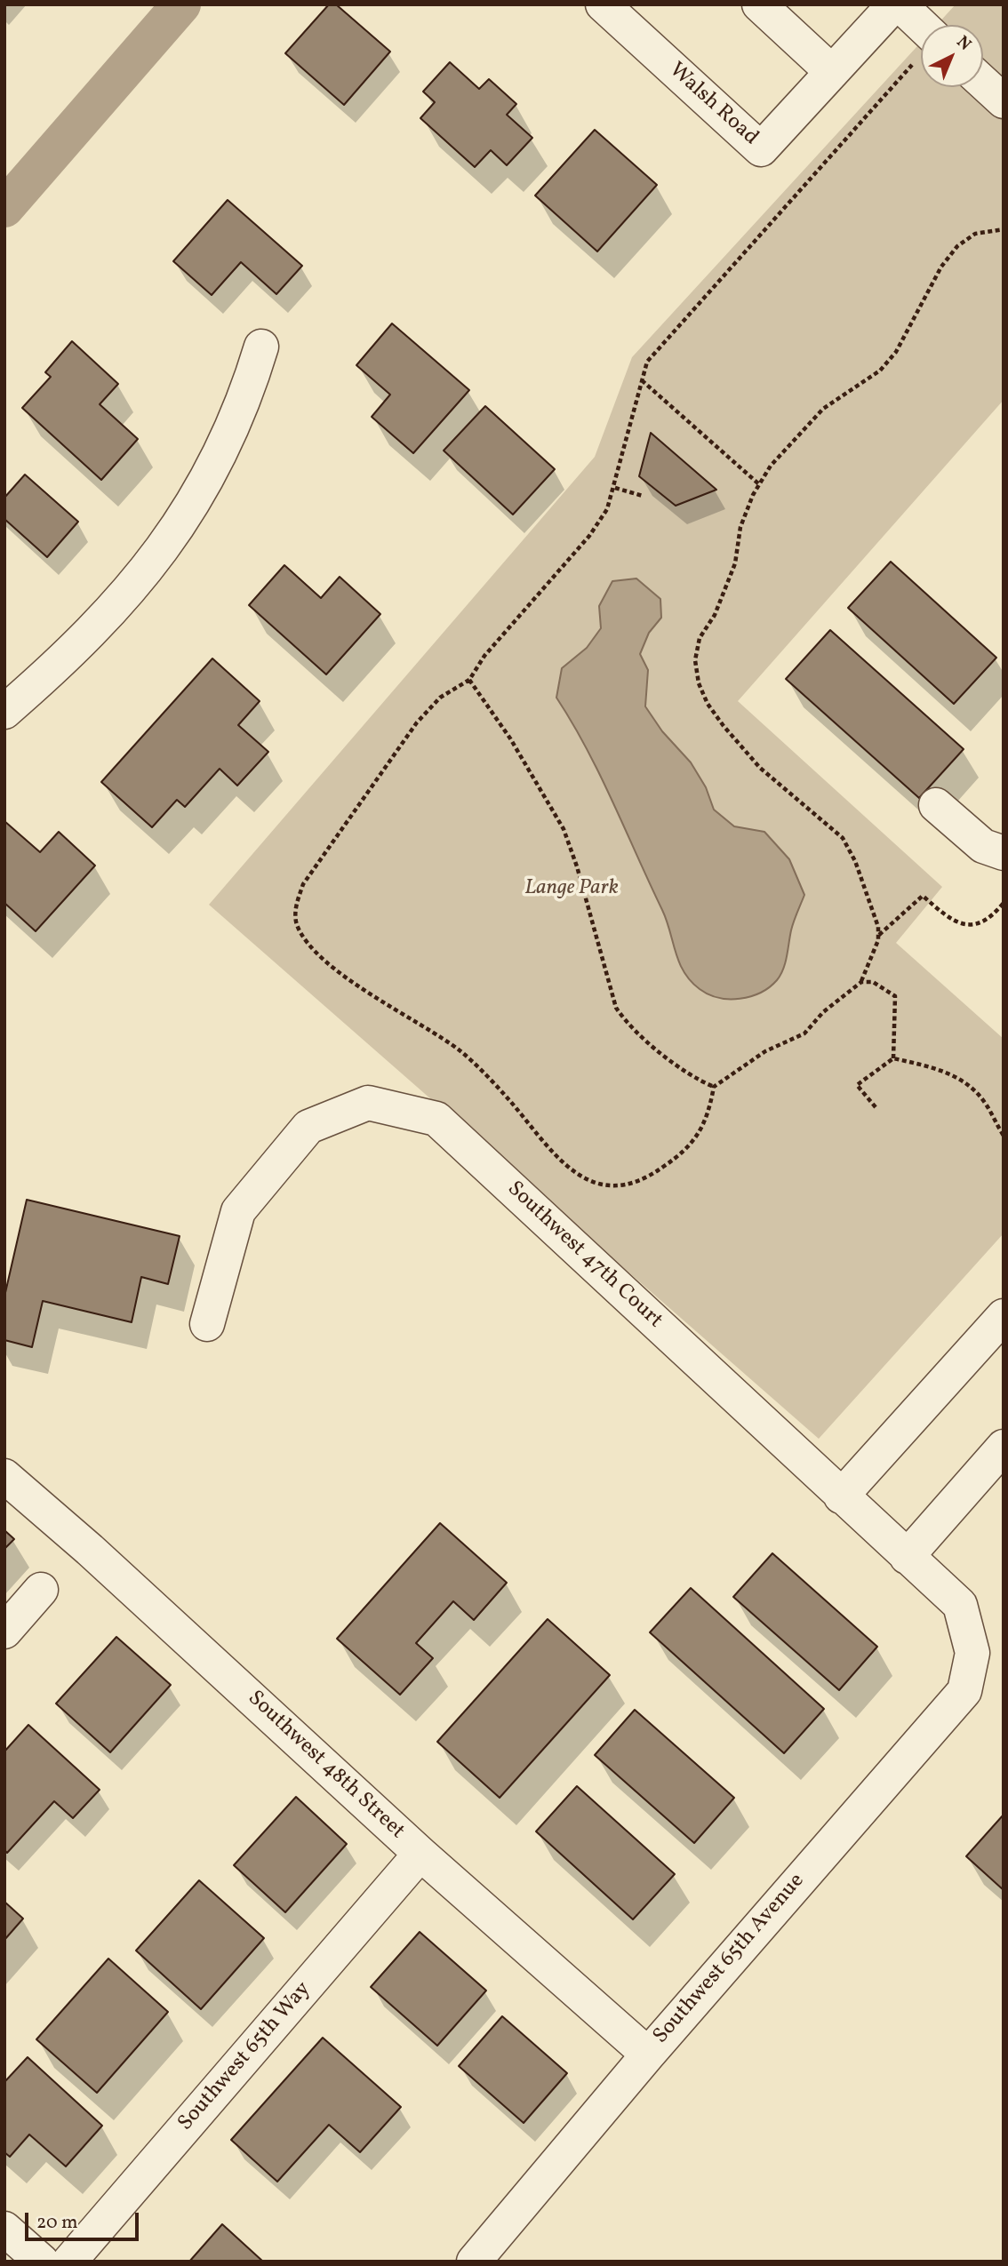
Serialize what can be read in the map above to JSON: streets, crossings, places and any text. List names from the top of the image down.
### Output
{
  "streets": {
    "street": [
      "Walsh Road",
      "Southwest 47th Court",
      "Southwest 48th Street",
      "Southwest 65th Avenue",
      "Southwest 65th Way"
    ]
  },
  "crossings": [
    ["Southwest 47th Court", "Southwest 65th Avenue"],
    ["Southwest 48th Street", "Southwest 65th Avenue"],
    ["Southwest 48th Street", "Southwest 65th Way"]
  ],
  "parks": ["Lange Park"],
  "scale_bar": "20 m",
  "north": "top right"
}
